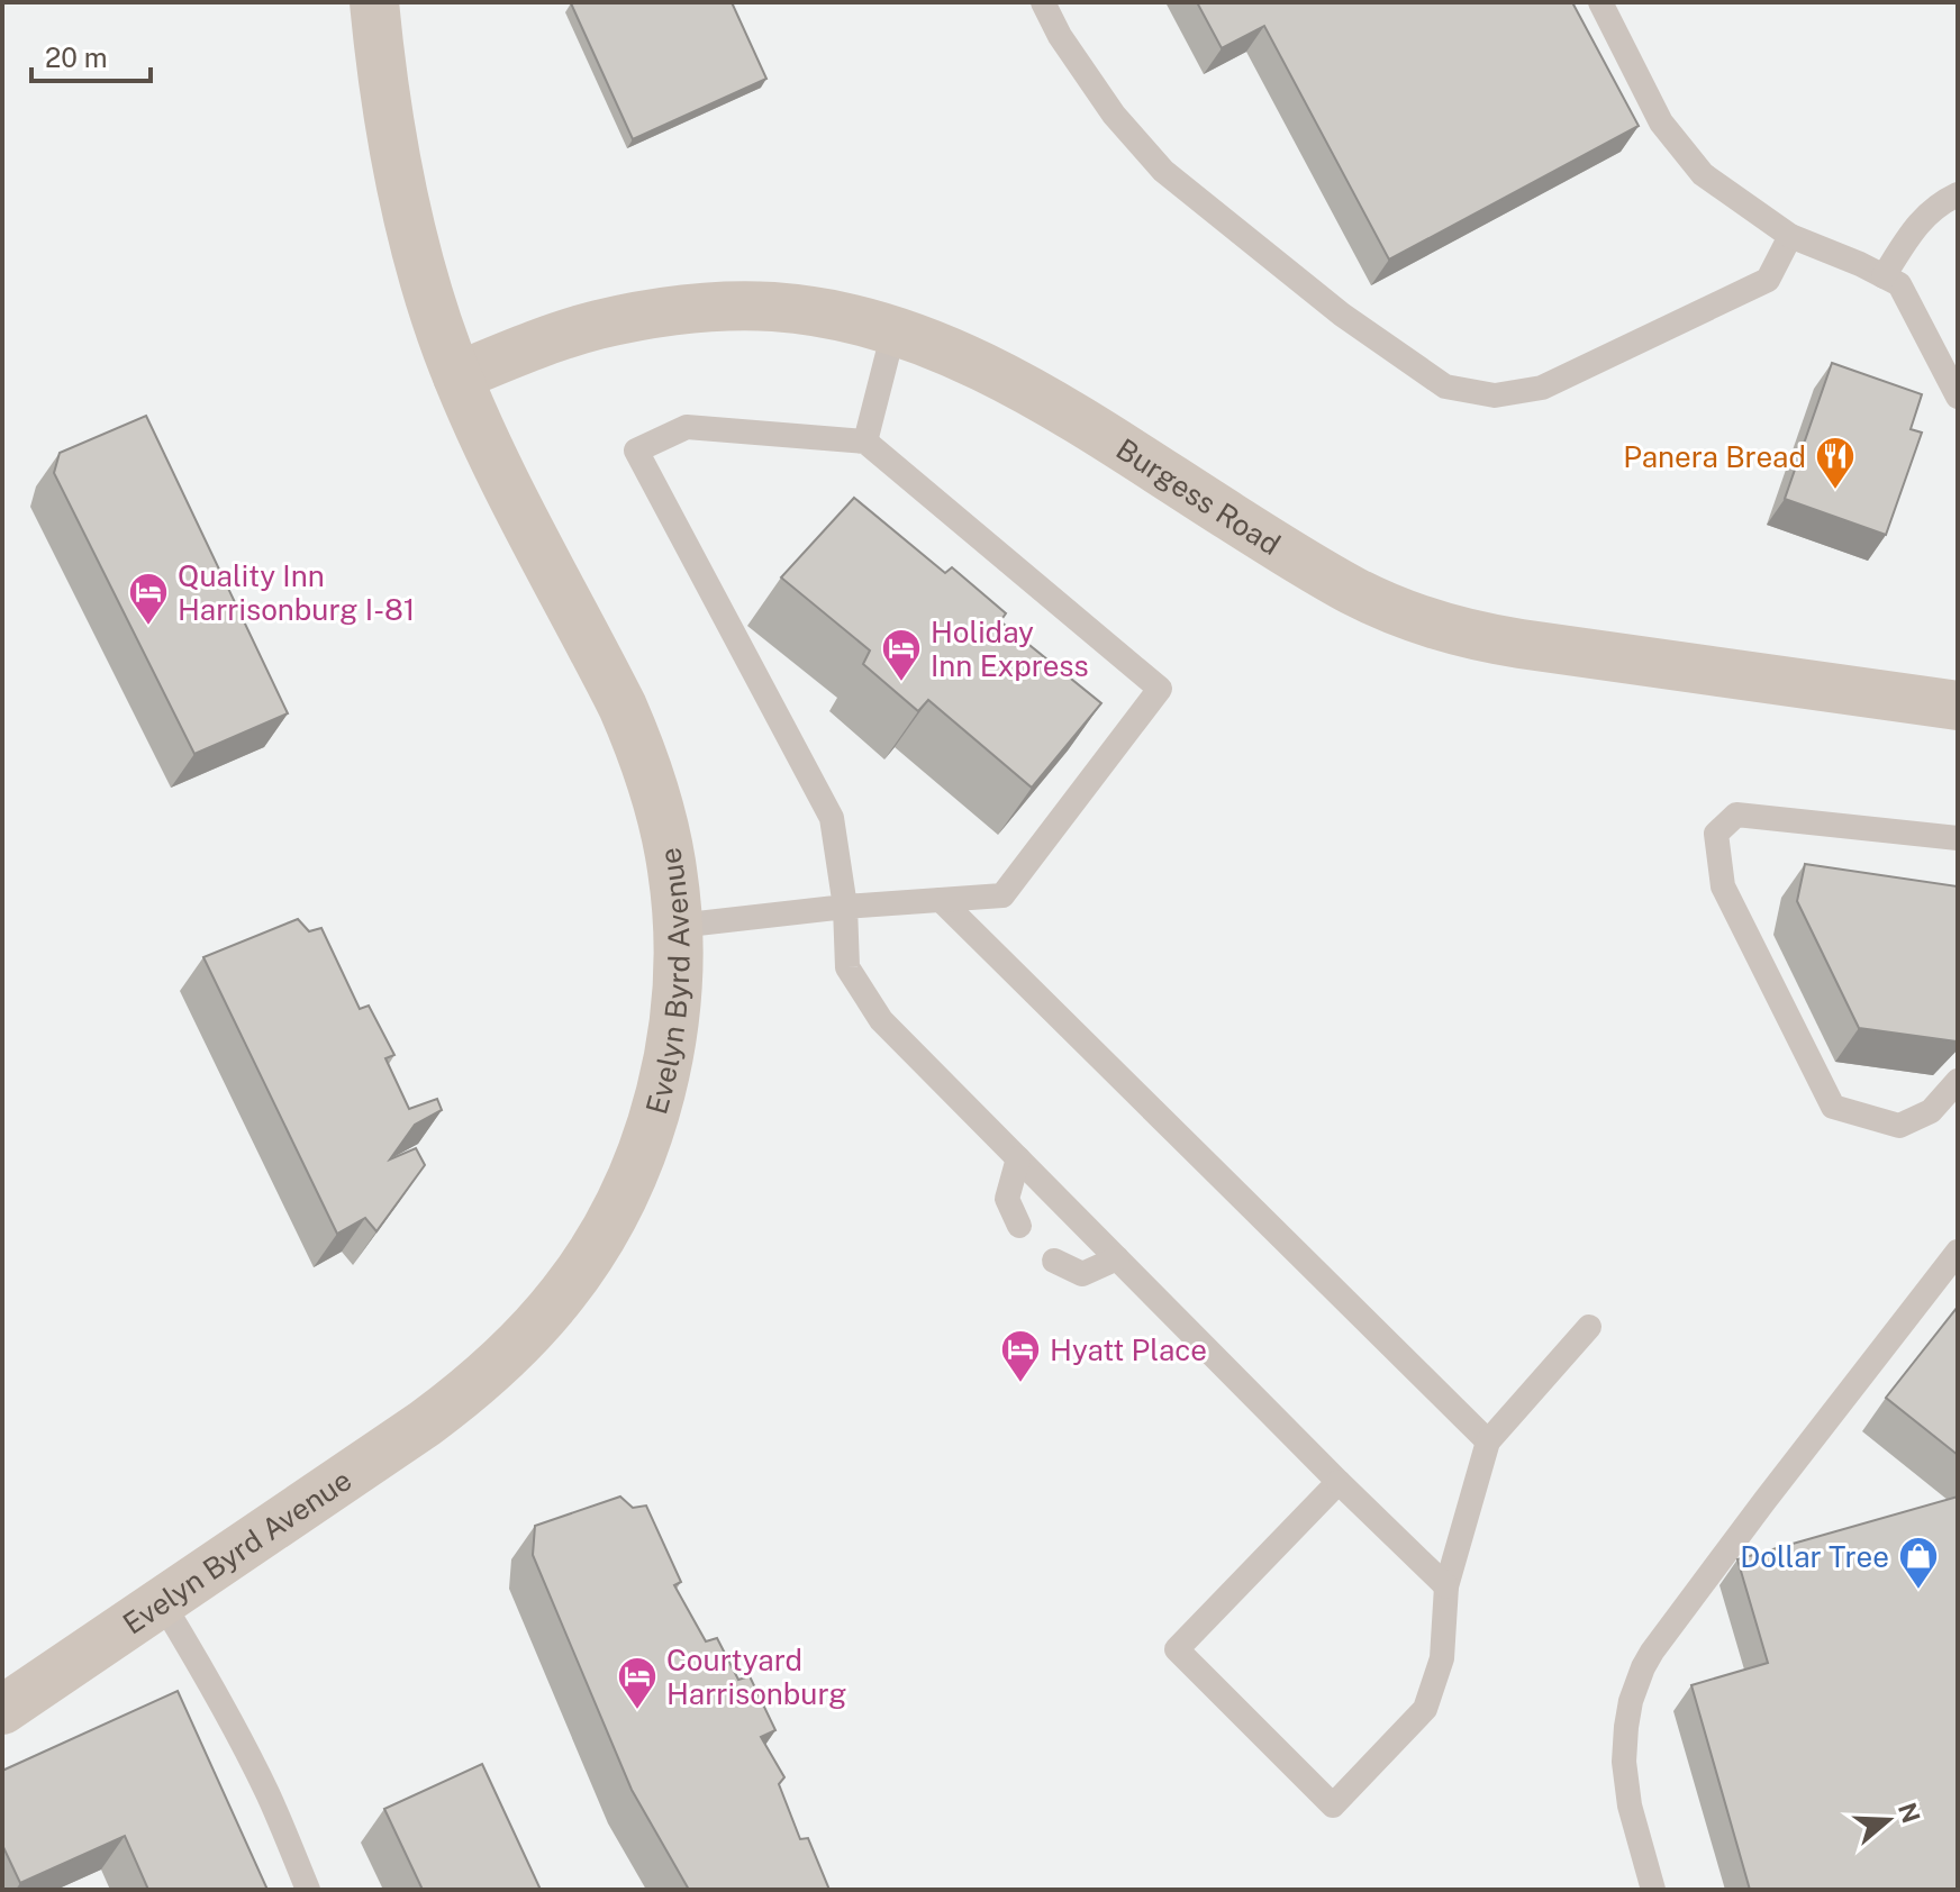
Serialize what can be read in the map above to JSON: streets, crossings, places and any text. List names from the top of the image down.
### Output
{
  "streets": {
    "street": ["Burgess Road", "Evelyn Byrd Avenue"]
  },
  "crossings": [
    ["Burgess Road", "Evelyn Byrd Avenue"]
  ],
  "places": {
    "restaurant": ["Panera Bread"],
    "hotel": [
      "Quality Inn Harrisonburg I-81",
      "Holiday Inn Express",
      "Hyatt Place",
      "Courtyard Harrisonburg"
    ],
    "shop": ["Dollar Tree"]
  },
  "scale_bar": "20 m",
  "north": "right"
}
